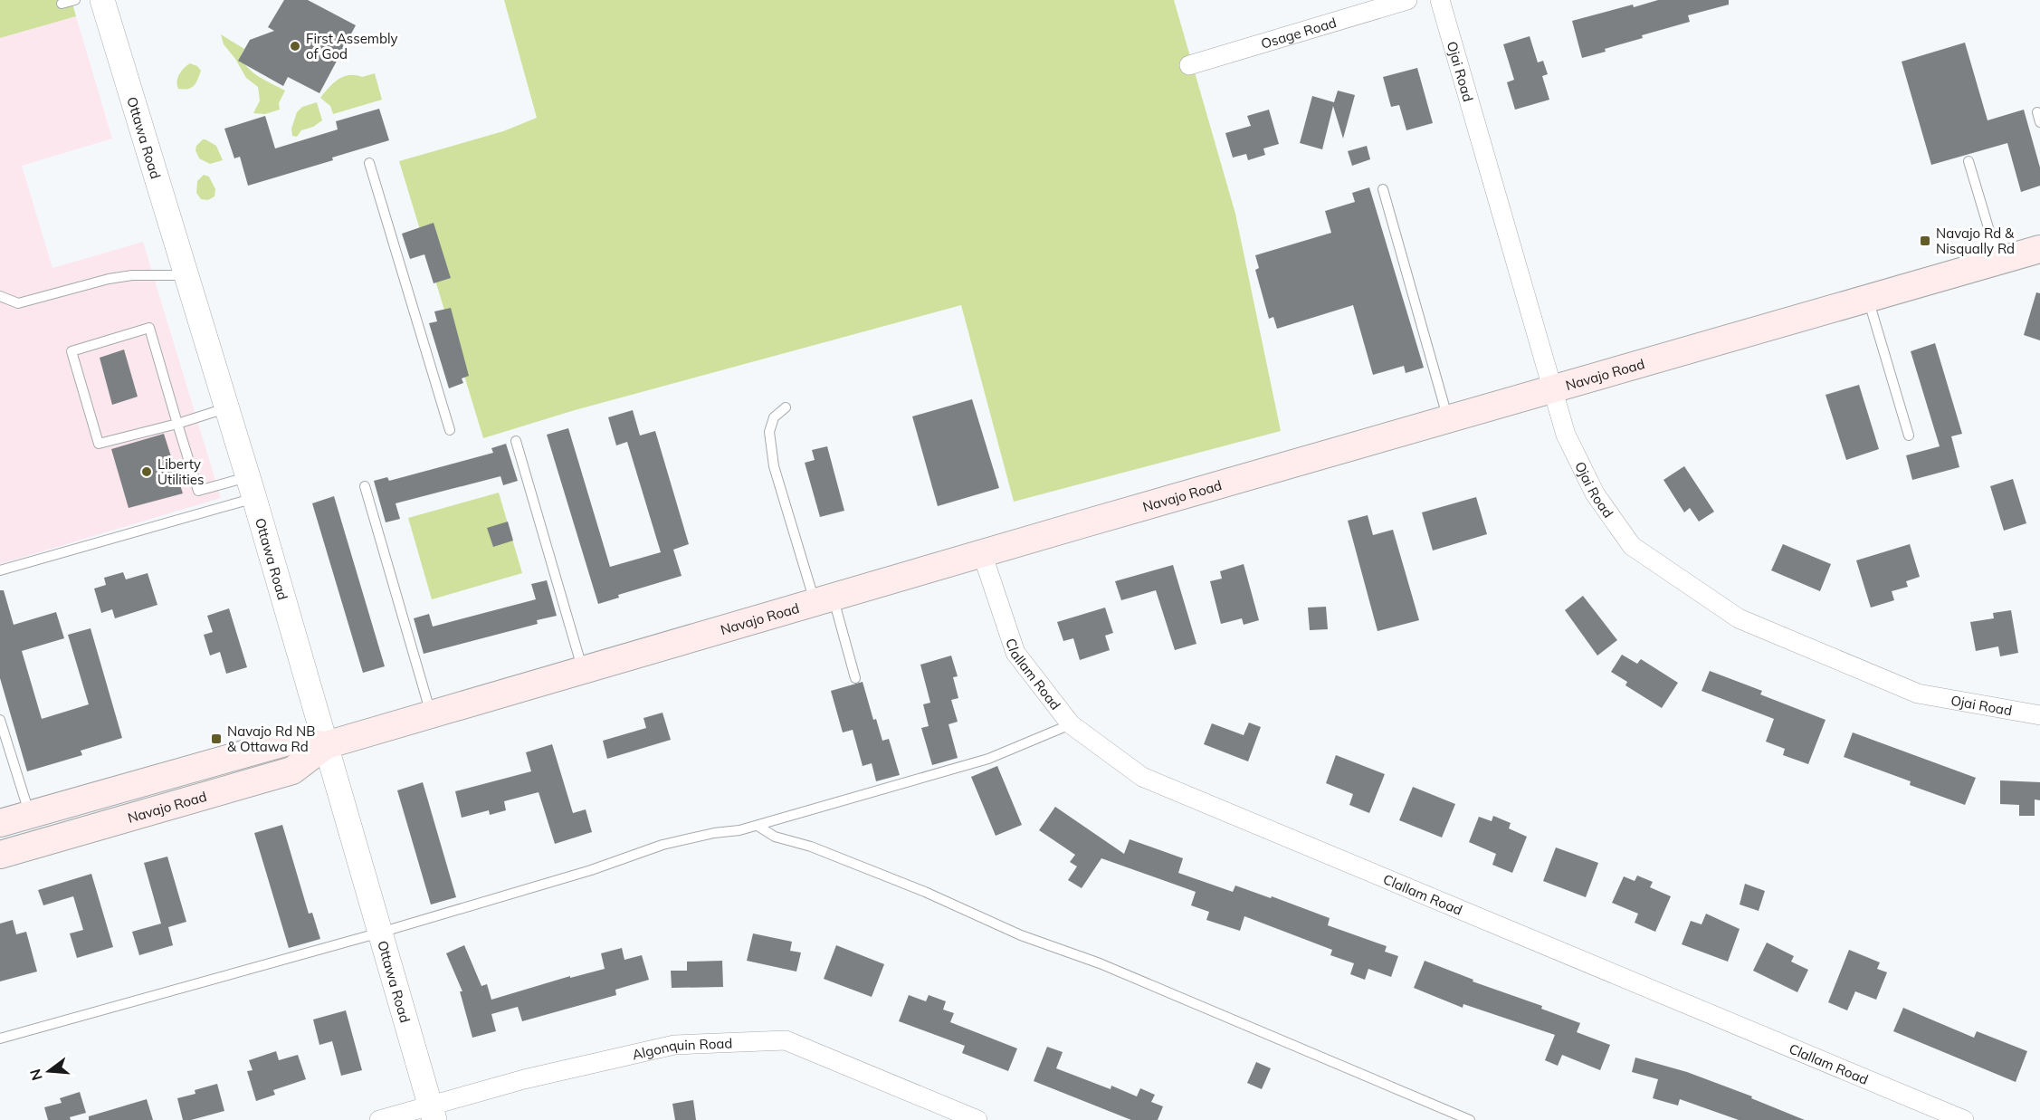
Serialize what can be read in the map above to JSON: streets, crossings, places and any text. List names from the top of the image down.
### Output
{
  "streets": {
    "main road": ["Navajo Road"],
    "street": [
      "Osage Road",
      "Ojai Road",
      "Ottawa Road",
      "Clallam Road",
      "Algonquin Road"
    ]
  },
  "crossings": [
    ["Ojai Road", "Navajo Road"],
    ["Ottawa Road", "Navajo Road"],
    ["Ottawa Road", "Algonquin Road"],
    ["Navajo Road", "Clallam Road"]
  ],
  "places": {
    "other": ["First Assembly of God", "Liberty Utilities"],
    "transit": ["Navajo Rd & Nisqually Rd", "Navajo Rd NB & Ottawa Rd"]
  },
  "north": "left"
}
